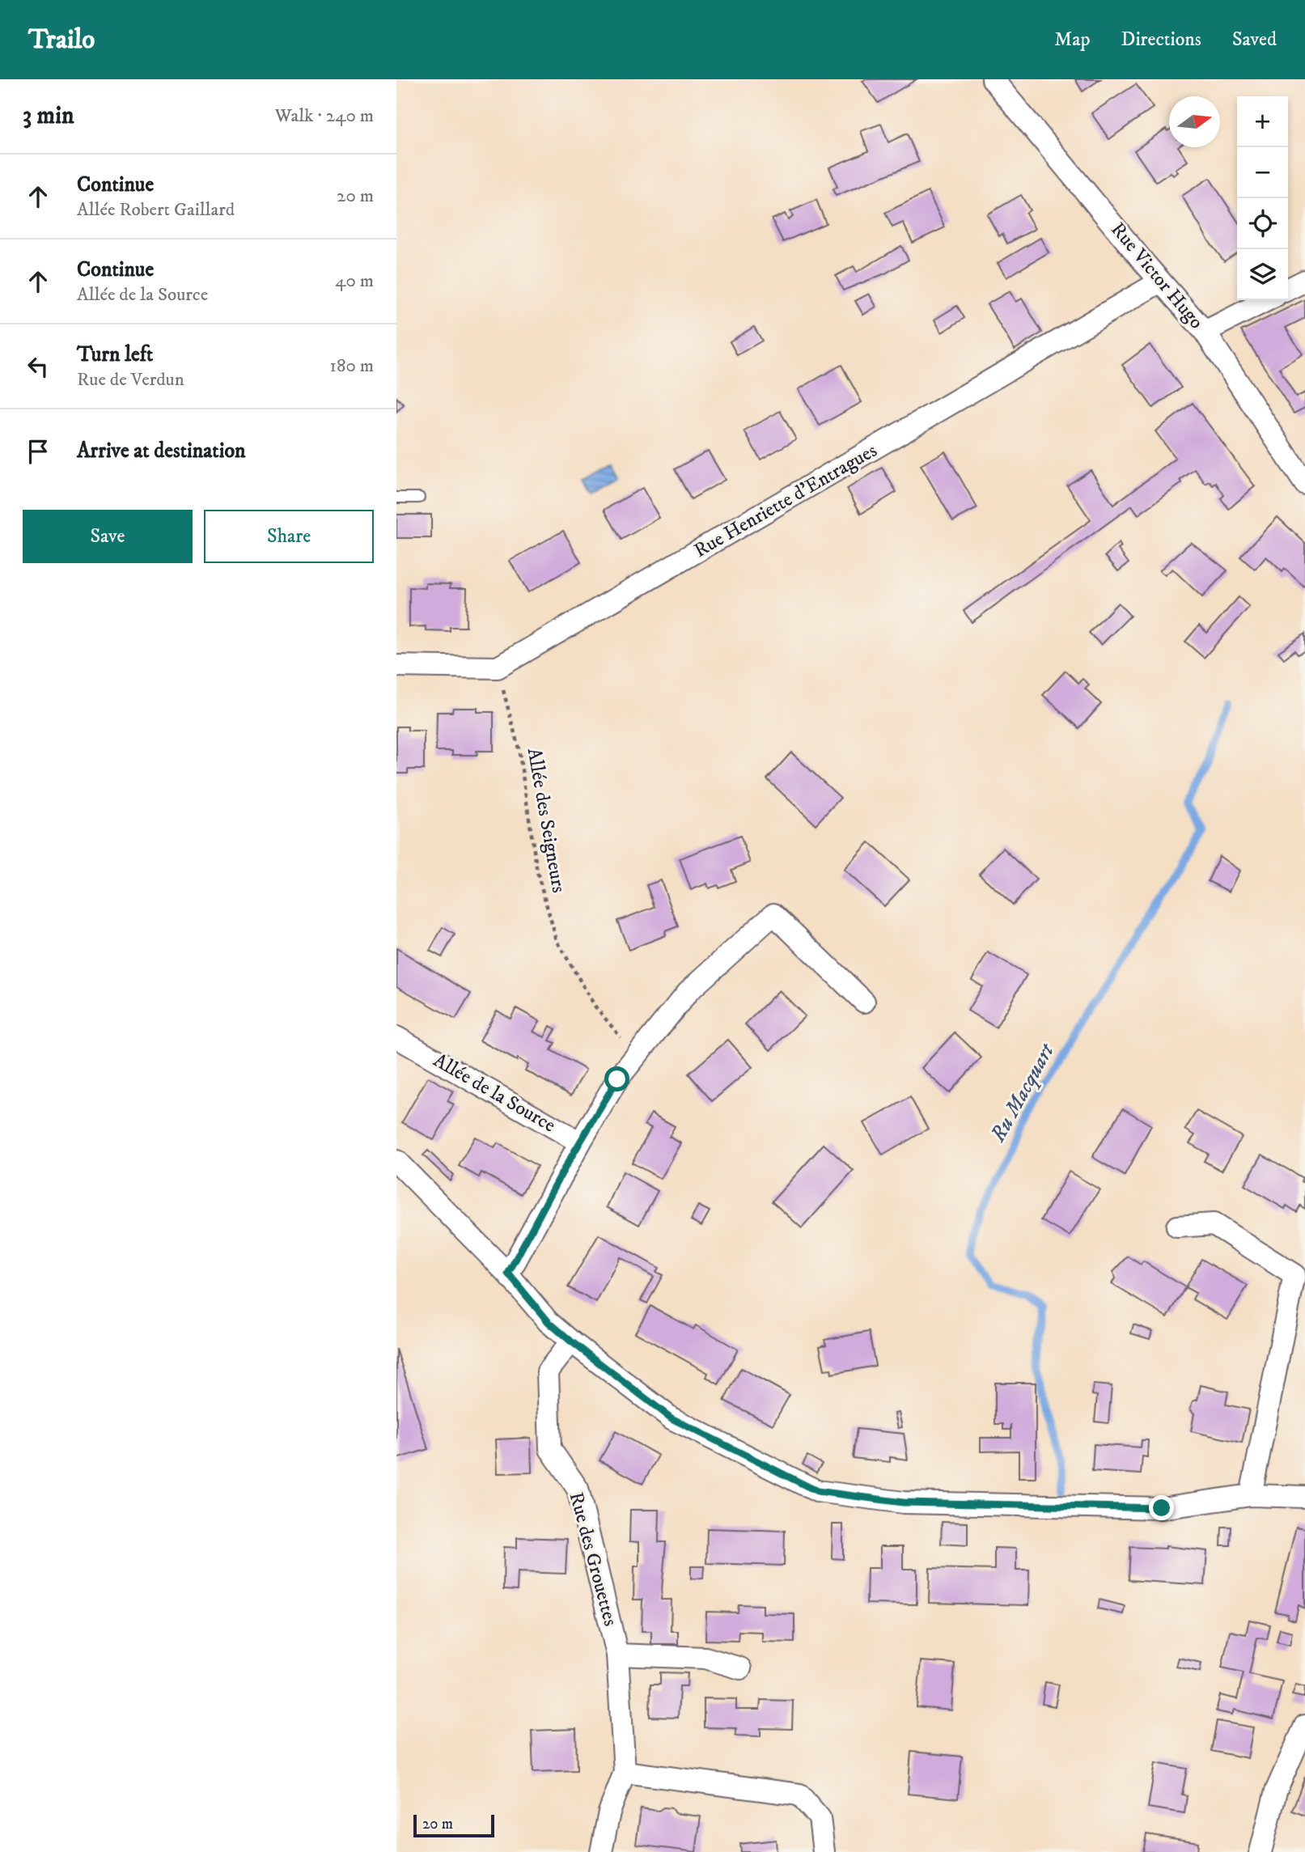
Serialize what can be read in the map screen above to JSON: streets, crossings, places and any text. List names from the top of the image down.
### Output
{
  "streets": {
    "street": [
      "Rue Victor Hugo",
      "Rue Henriette d'Entragues",
      "Allée de la Source",
      "Rue des Grouettes"
    ],
    "path": ["Allée des Seigneurs"]
  },
  "crossings": [
    ["Rue Victor Hugo", "Rue Henriette d'Entragues"],
    ["Rue Henriette d'Entragues", "Allée des Seigneurs"]
  ],
  "water": ["Ru Macquart"],
  "scale_bar": "20 m",
  "north": "right",
  "page": {
    "header": "Trailo",
    "nav": ["Map", "Directions", "Saved"],
    "heading": ["3 min", "Walk · 240 m"],
    "map_buttons": ["+", "−"],
    "list": [
      ["Continue", "Allée Robert Gaillard", "20 m"],
      ["Continue", "Allée de la Source", "40 m"],
      ["Turn left", "Rue de Verdun", "180 m"],
      "Arrive at destination"
    ],
    "buttons": ["Save", "Share"],
    "scale": "20 m"
  }
}
